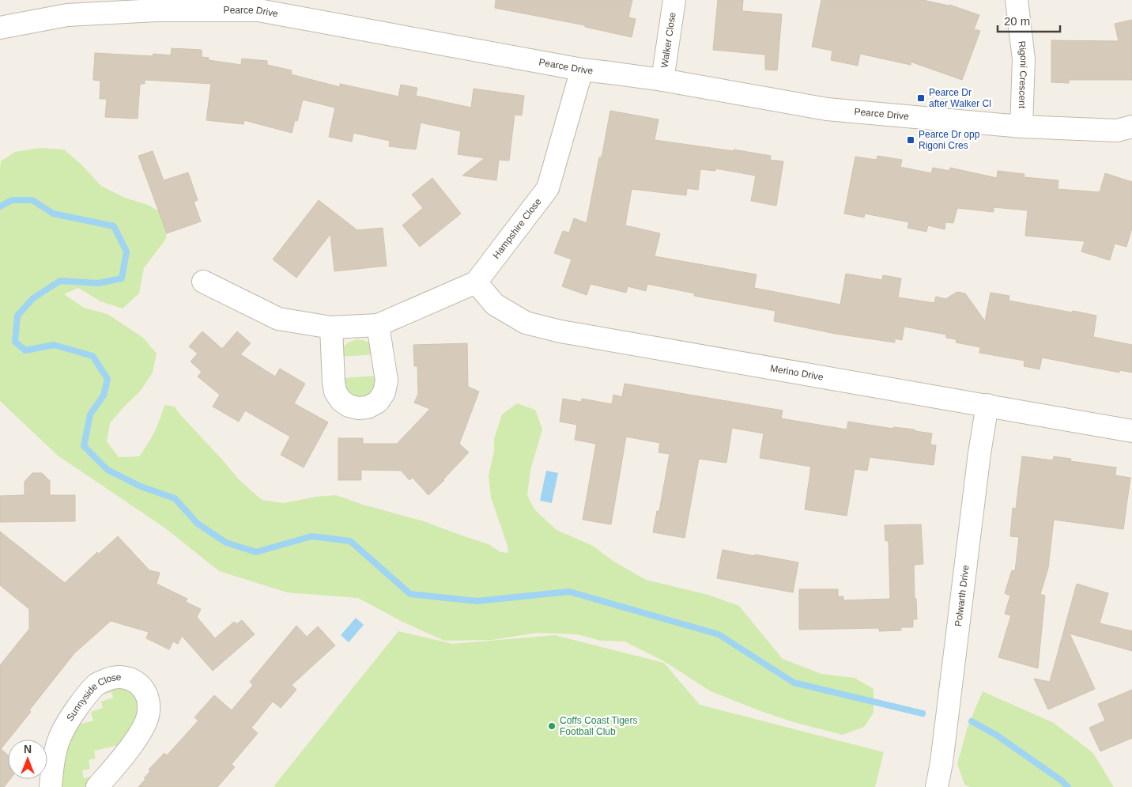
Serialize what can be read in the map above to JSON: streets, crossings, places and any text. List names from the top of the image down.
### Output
{
  "streets": {
    "street": [
      "Pearce Drive",
      "Walker Close",
      "Rigoni Crescent",
      "Hampshire Close",
      "Merino Drive",
      "Polwarth Drive",
      "Sunnyside Close"
    ]
  },
  "crossings": [
    ["Pearce Drive", "Walker Close"],
    ["Pearce Drive", "Rigoni Crescent"],
    ["Pearce Drive", "Hampshire Close"],
    ["Hampshire Close", "Merino Drive"],
    ["Merino Drive", "Polwarth Drive"]
  ],
  "places": {
    "transit": ["Pearce Dr after Walker Cl", "Pearce Dr opp Rigoni Cres"],
    "other": ["Coffs Coast Tigers Football Club"]
  },
  "scale_bar": "20 m",
  "north": "top"
}
